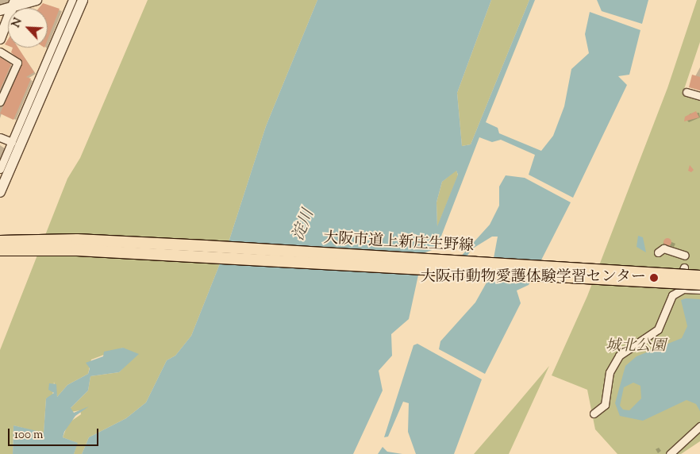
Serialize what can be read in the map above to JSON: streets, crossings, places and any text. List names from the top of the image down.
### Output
{
  "streets": {
    "main road": ["大阪市道上新庄生野線"]
  },
  "water": ["淀川"],
  "parks": ["城北公園"],
  "places": ["大阪市動物愛護体験学習センター"],
  "scale_bar": "100 m",
  "north": "top left"
}
